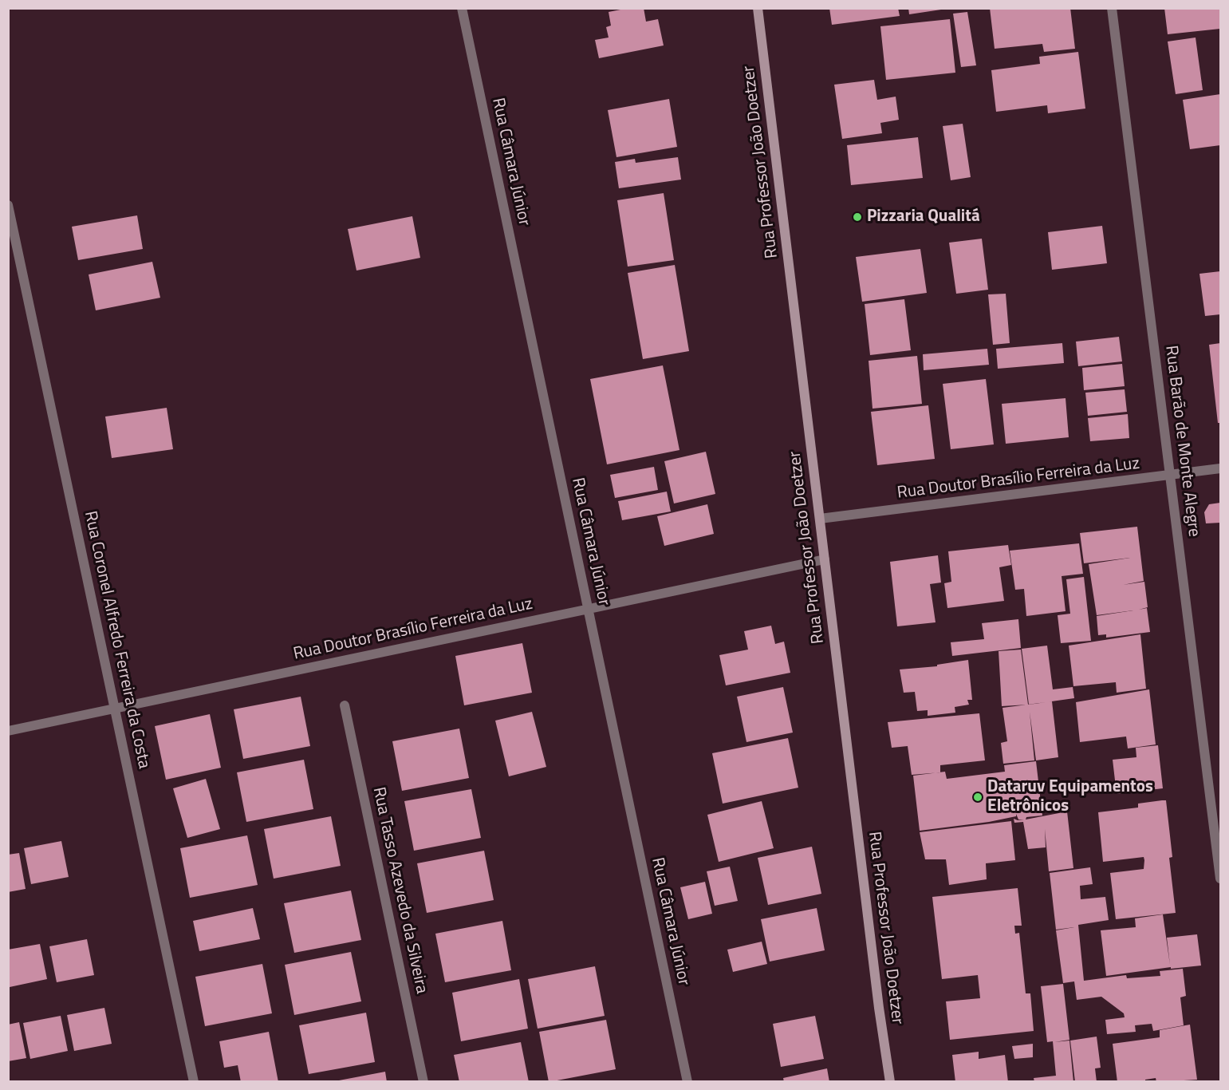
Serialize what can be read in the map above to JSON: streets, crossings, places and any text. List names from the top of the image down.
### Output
{
  "streets": {
    "main road": ["Rua Professor João Doetzer"],
    "street": [
      "Rua Câmara Júnior",
      "Rua Barão de Monte Alegre",
      "Rua Doutor Brasílio Ferreira da Luz",
      "Rua Coronel Alfredo Ferreira da Costa",
      "Rua Tasso Azevedo da Silveira"
    ]
  },
  "crossings": [
    ["Rua Câmara Júnior", "Rua Doutor Brasílio Ferreira da Luz"],
    ["Rua Professor João Doetzer", "Rua Doutor Brasílio Ferreira da Luz"],
    ["Rua Barão de Monte Alegre", "Rua Doutor Brasílio Ferreira da Luz"],
    ["Rua Doutor Brasílio Ferreira da Luz", "Rua Coronel Alfredo Ferreira da Costa"]
  ],
  "places": ["Pizzaria Qualitá", "Dataruv Equipamentos Eletrônicos"]
}
